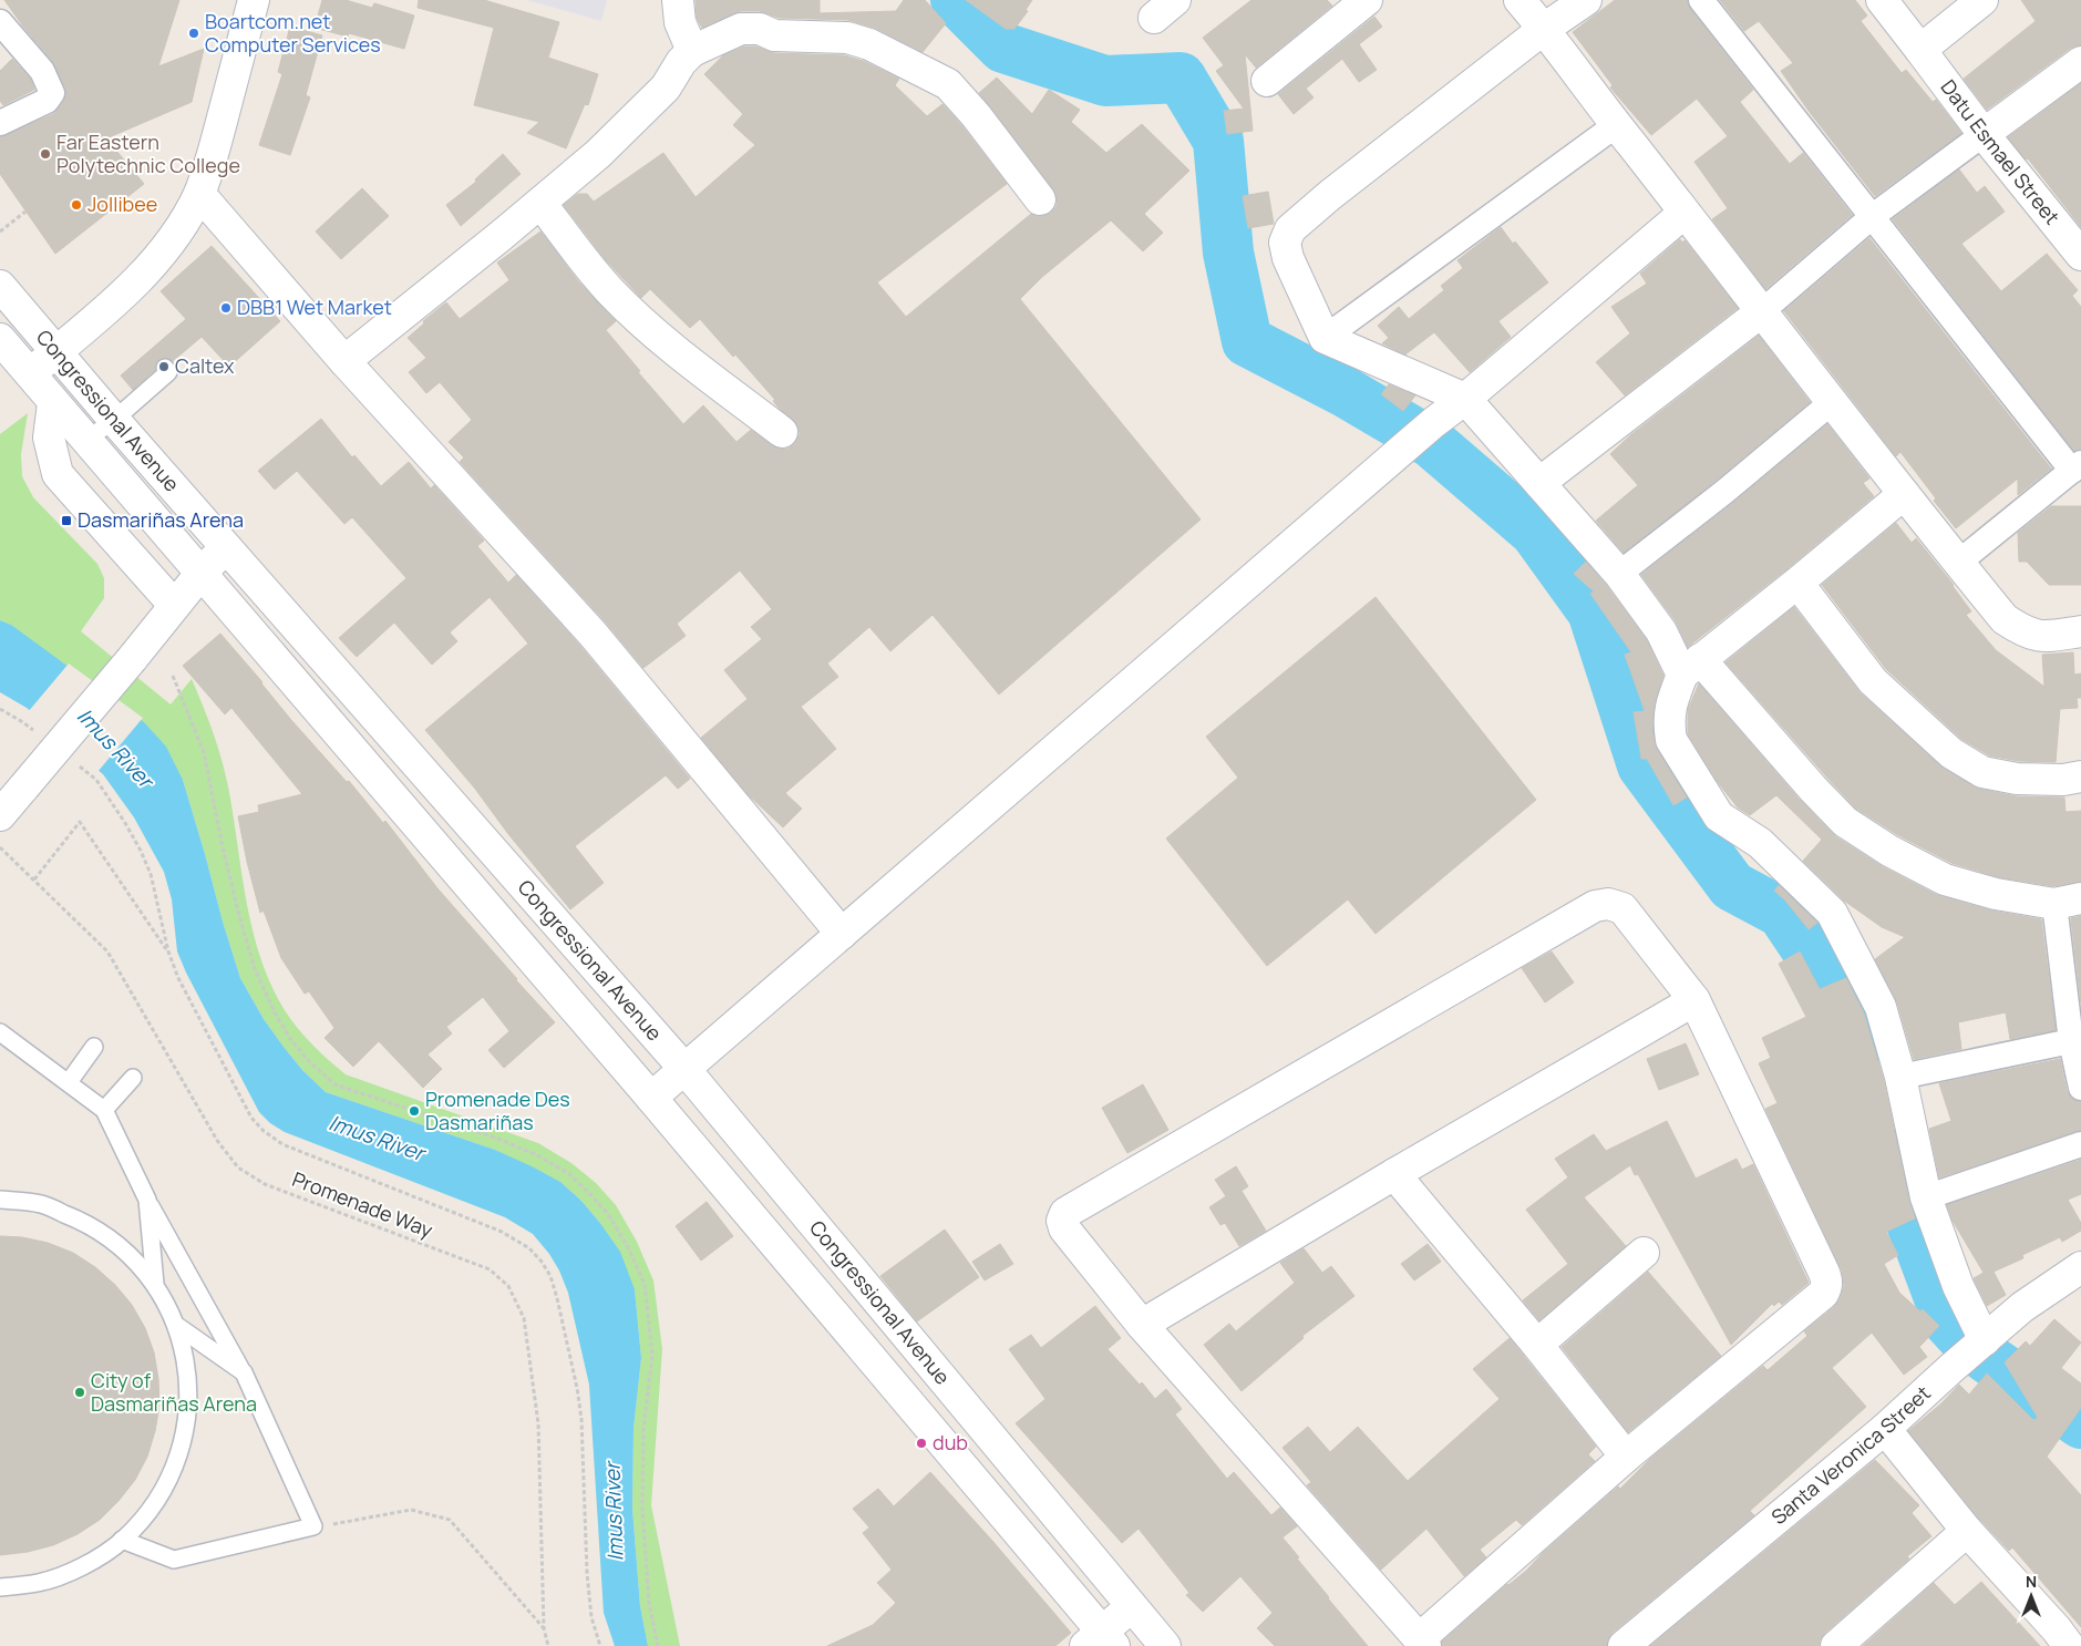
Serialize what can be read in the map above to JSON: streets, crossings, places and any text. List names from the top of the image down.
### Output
{
  "streets": {
    "street": ["Datu Esmael Street", "Congressional Avenue", "Santa Veronica Street"],
    "path": ["Promenade Way"]
  },
  "water": ["Imus River"],
  "places": {
    "other": [
      "Boartcom.net Computer Services",
      "Far Eastern Polytechnic College",
      "Jollibee",
      "DBB1 Wet Market",
      "Caltex",
      "Promenade Des Dasmariñas",
      "City of Dasmariñas Arena",
      "dub"
    ],
    "transit": ["Dasmariñas Arena"]
  },
  "north": "top"
}
